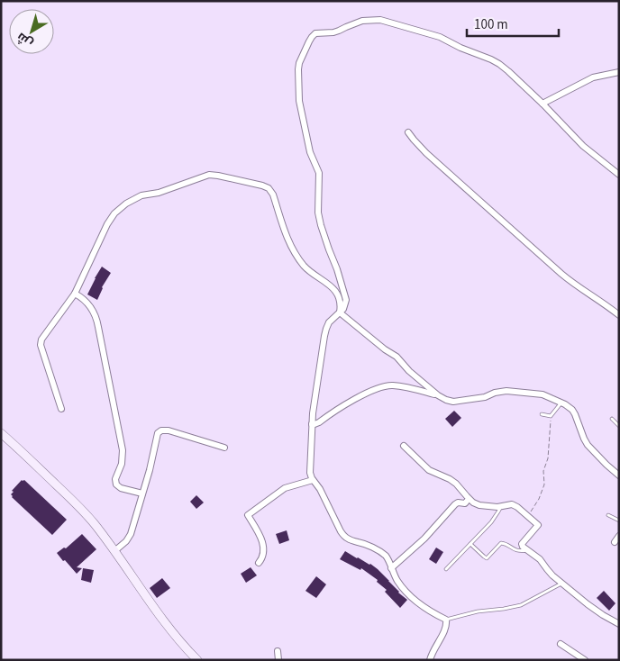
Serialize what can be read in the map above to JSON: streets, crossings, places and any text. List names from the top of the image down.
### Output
{
  "scale_bar": "100 m",
  "north": "bottom left"
}
